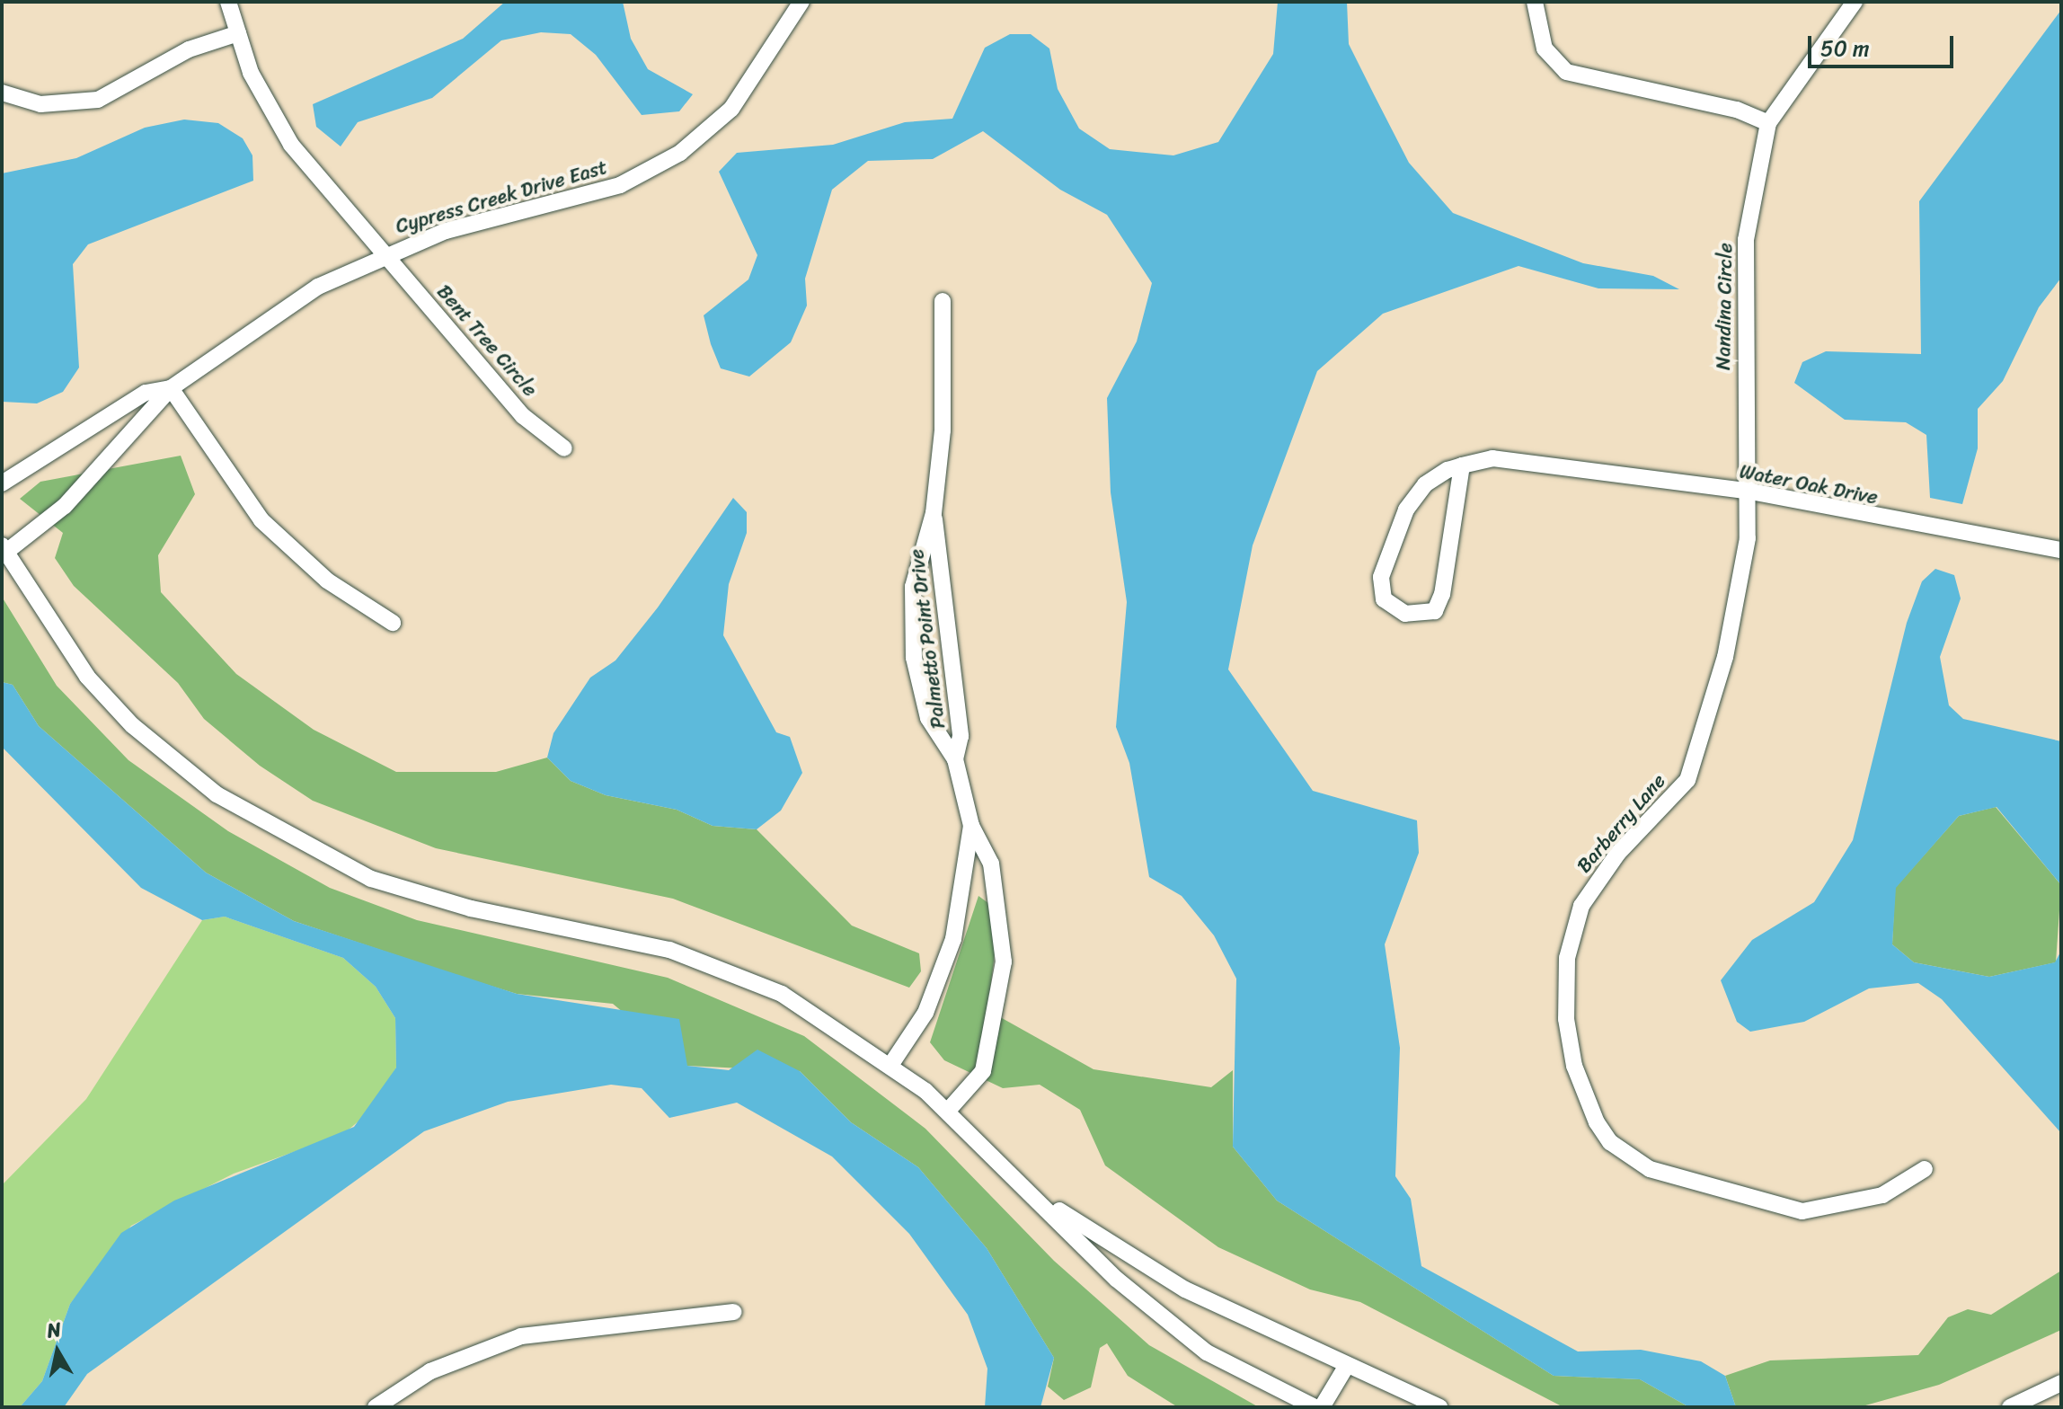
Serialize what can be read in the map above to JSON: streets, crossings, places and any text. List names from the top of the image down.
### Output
{
  "streets": {
    "street": [
      "Cypress Creek Drive East",
      "Nandina Circle",
      "Bent Tree Circle",
      "Water Oak Drive",
      "Palmetto Point Drive",
      "Barberry Lane"
    ]
  },
  "crossings": [
    ["Cypress Creek Drive East", "Bent Tree Circle"],
    ["Nandina Circle", "Water Oak Drive"],
    ["Nandina Circle", "Barberry Lane"],
    ["Water Oak Drive", "Barberry Lane"]
  ],
  "scale_bar": "50 m",
  "north": "top"
}
